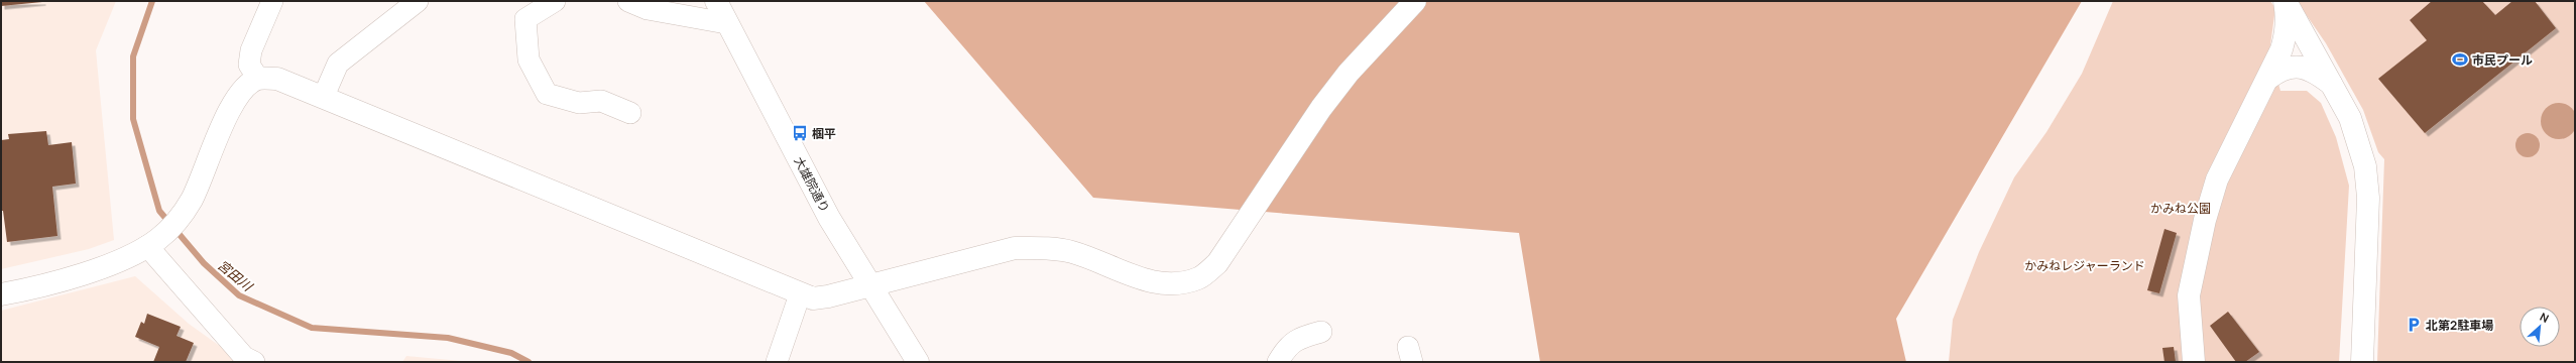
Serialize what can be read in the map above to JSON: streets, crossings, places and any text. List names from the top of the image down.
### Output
{
  "streets": {
    "street": ["大雄院通り"]
  },
  "water": ["宮田川"],
  "parks": ["かみね公園", "かみねレジャーランド"],
  "places": {
    "sports": ["市民プール"],
    "bus stop": ["椢平"],
    "parking": ["北第2駐車場"]
  },
  "north": "top right"
}
